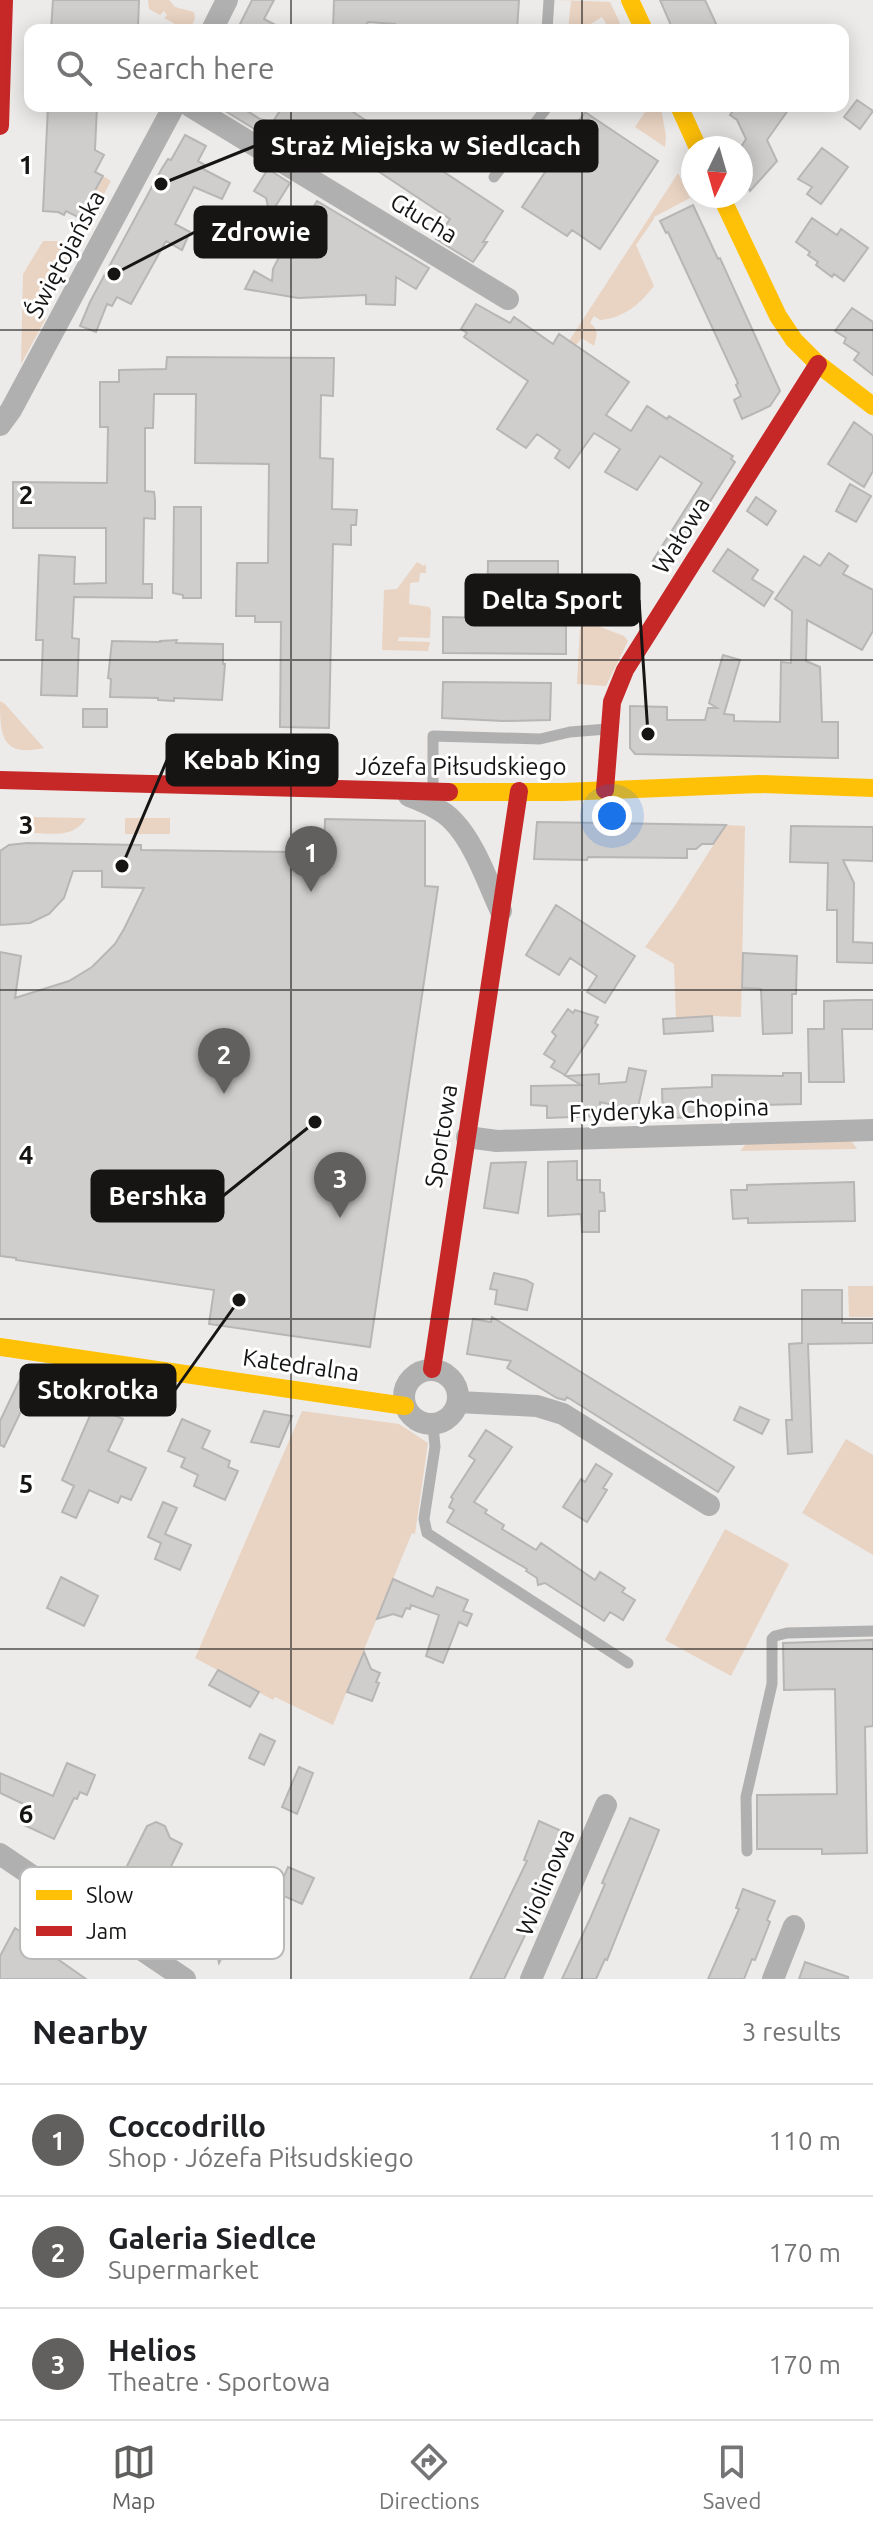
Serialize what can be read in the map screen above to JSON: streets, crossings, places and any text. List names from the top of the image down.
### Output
{
  "streets": {
    "street": [
      "Głucha",
      "Świętojańska",
      "Wałowa",
      "Józefa Piłsudskiego",
      "Fryderyka Chopina",
      "Sportowa",
      "Katedralna",
      "Wiolinowa"
    ]
  },
  "crossings": [
    ["Wałowa", "Józefa Piłsudskiego"],
    ["Józefa Piłsudskiego", "Sportowa"],
    ["Fryderyka Chopina", "Sportowa"],
    ["Sportowa", "Katedralna"]
  ],
  "places": [
    "Straż Miejska w Siedlcach",
    "Zdrowie",
    "Delta Sport",
    "Kebab King",
    "Bershka",
    "Stokrotka"
  ],
  "legend": ["Slow", "Jam"],
  "north": "bottom",
  "page": {
    "search": "Search here",
    "pins": ["1", "2", "3"],
    "heading": ["Nearby", "3 results"],
    "list": [
      {
        "mark": "1",
        "name": "Coccodrillo",
        "note": "Shop · Józefa Piłsudskiego",
        "value": "110 m"
      },
      {
        "mark": "2",
        "name": "Galeria Siedlce",
        "note": "Supermarket",
        "value": "170 m"
      },
      {
        "mark": "3",
        "name": "Helios",
        "note": "Theatre · Sportowa",
        "value": "170 m"
      }
    ],
    "nav": ["Map", "Directions", "Saved"]
  },
  "grid": {
    "rows": [
      "1",
      "2",
      "3",
      "4",
      "5",
      "6"
    ]
  }
}
